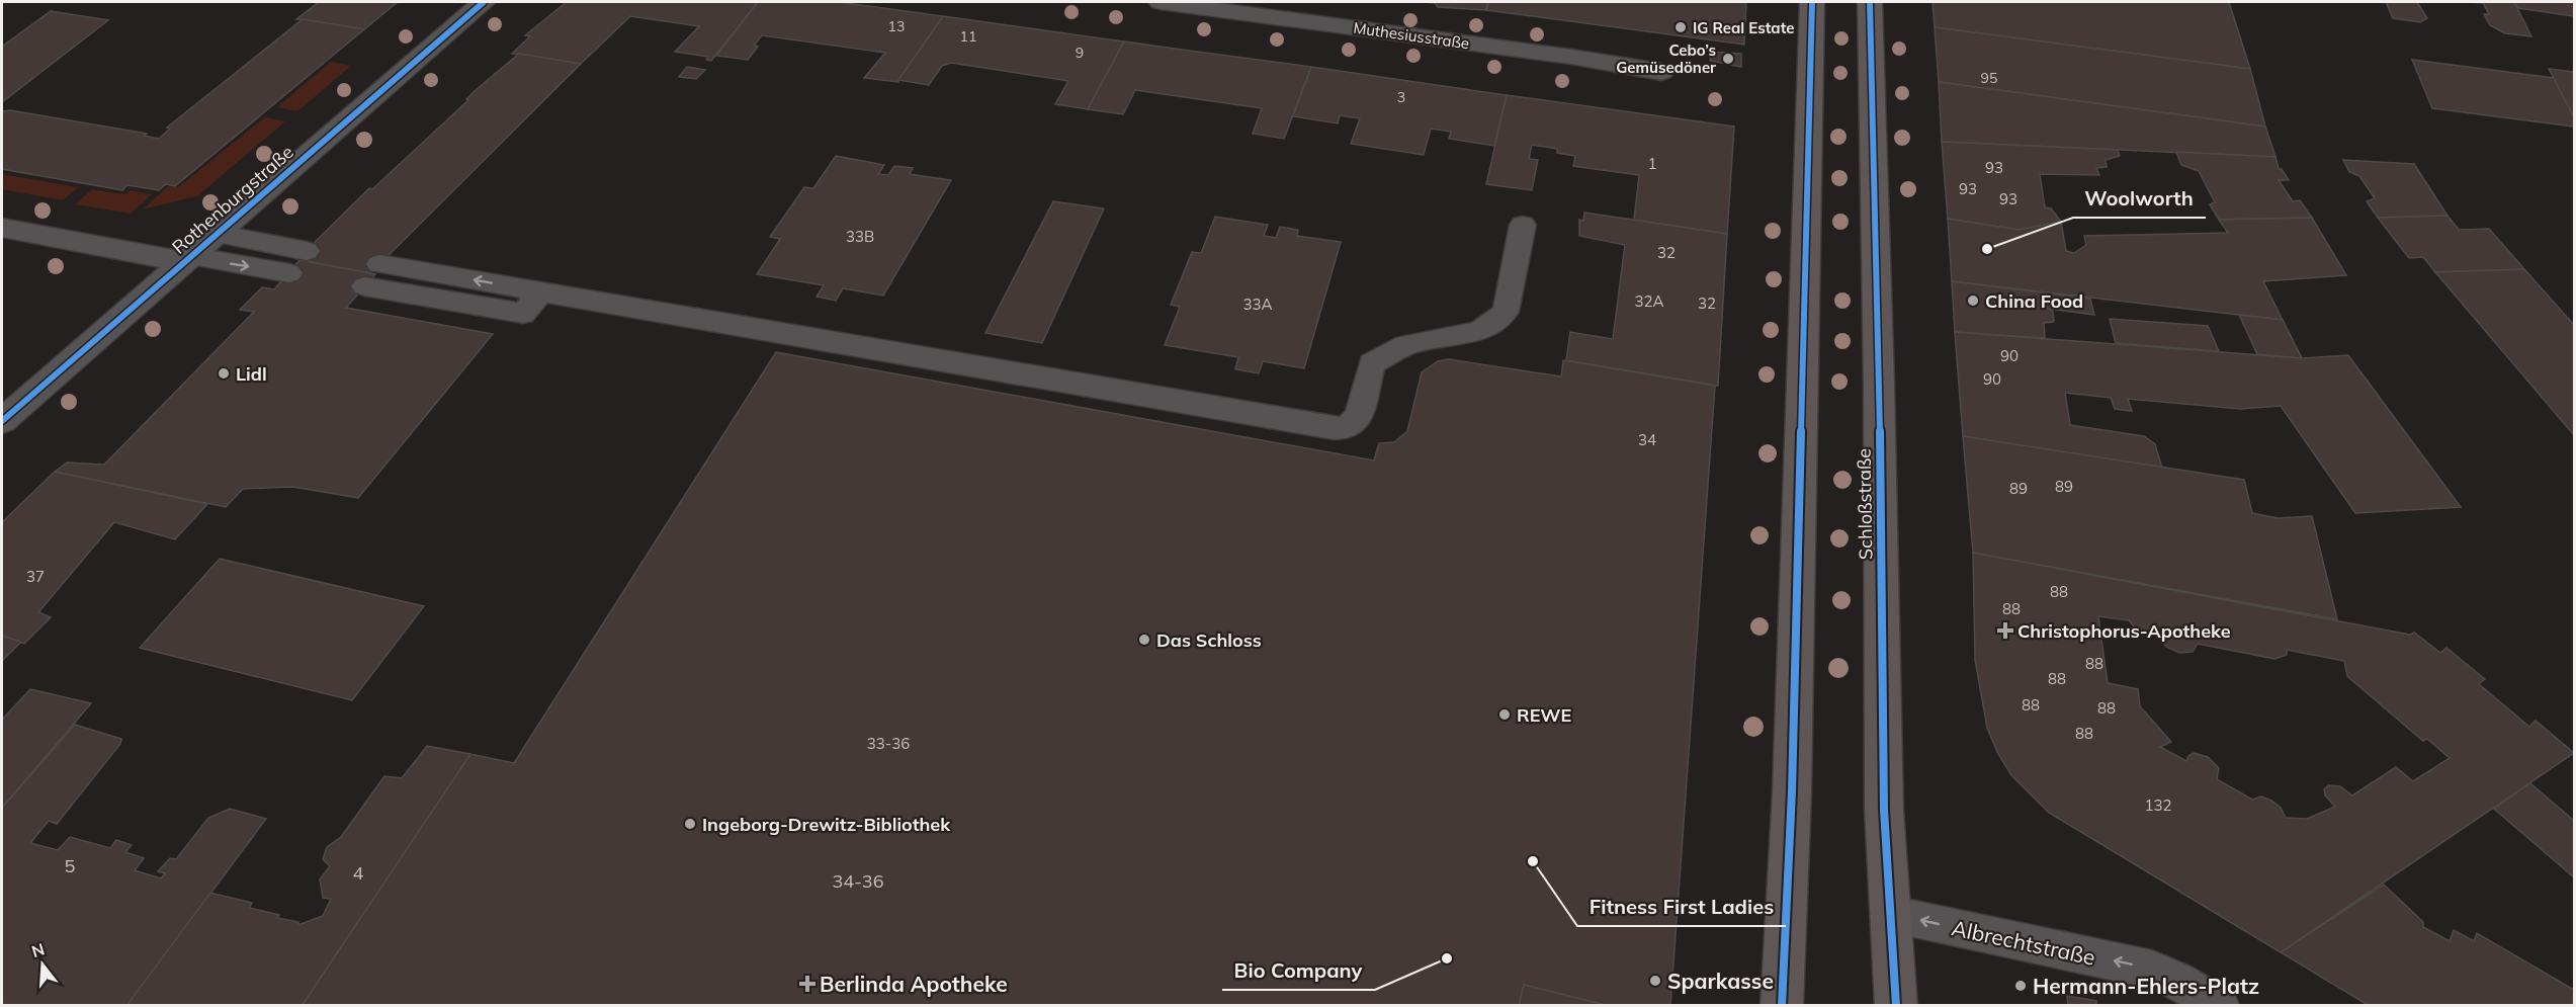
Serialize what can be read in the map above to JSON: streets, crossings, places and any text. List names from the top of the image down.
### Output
{
  "streets": {
    "street": ["Muthesiusstraße", "Rothenburgstraße", "Schloßstraße"],
    "lane": ["Albrechtstraße"]
  },
  "crossings": [
    ["Schloßstraße", "Albrechtstraße"]
  ],
  "one_way": ["Albrechtstraße"],
  "places": {
    "other": [
      "IG Real Estate",
      "Cebo’s Gemüsedöner",
      "Woolworth",
      "China Food",
      "Lidl",
      "Das Schloss",
      "REWE",
      "Ingeborg-Drewitz-Bibliothek",
      "Fitness First Ladies",
      "Bio Company",
      "Sparkasse",
      "Hermann-Ehlers-Platz"
    ],
    "health": ["Christophorus-Apotheke", "Berlinda Apotheke"]
  },
  "house_numbers": [
    "13",
    "11",
    "9",
    "95",
    "3",
    "1",
    "93",
    "93",
    "93",
    "33B",
    "32",
    "32A",
    "32",
    "33A",
    "90",
    "90",
    "34",
    "89",
    "89",
    "37",
    "88",
    "88",
    "88",
    "88",
    "88",
    "88",
    "88",
    "33-36",
    "132",
    "5",
    "4",
    "34-36"
  ],
  "north": "top"
}
